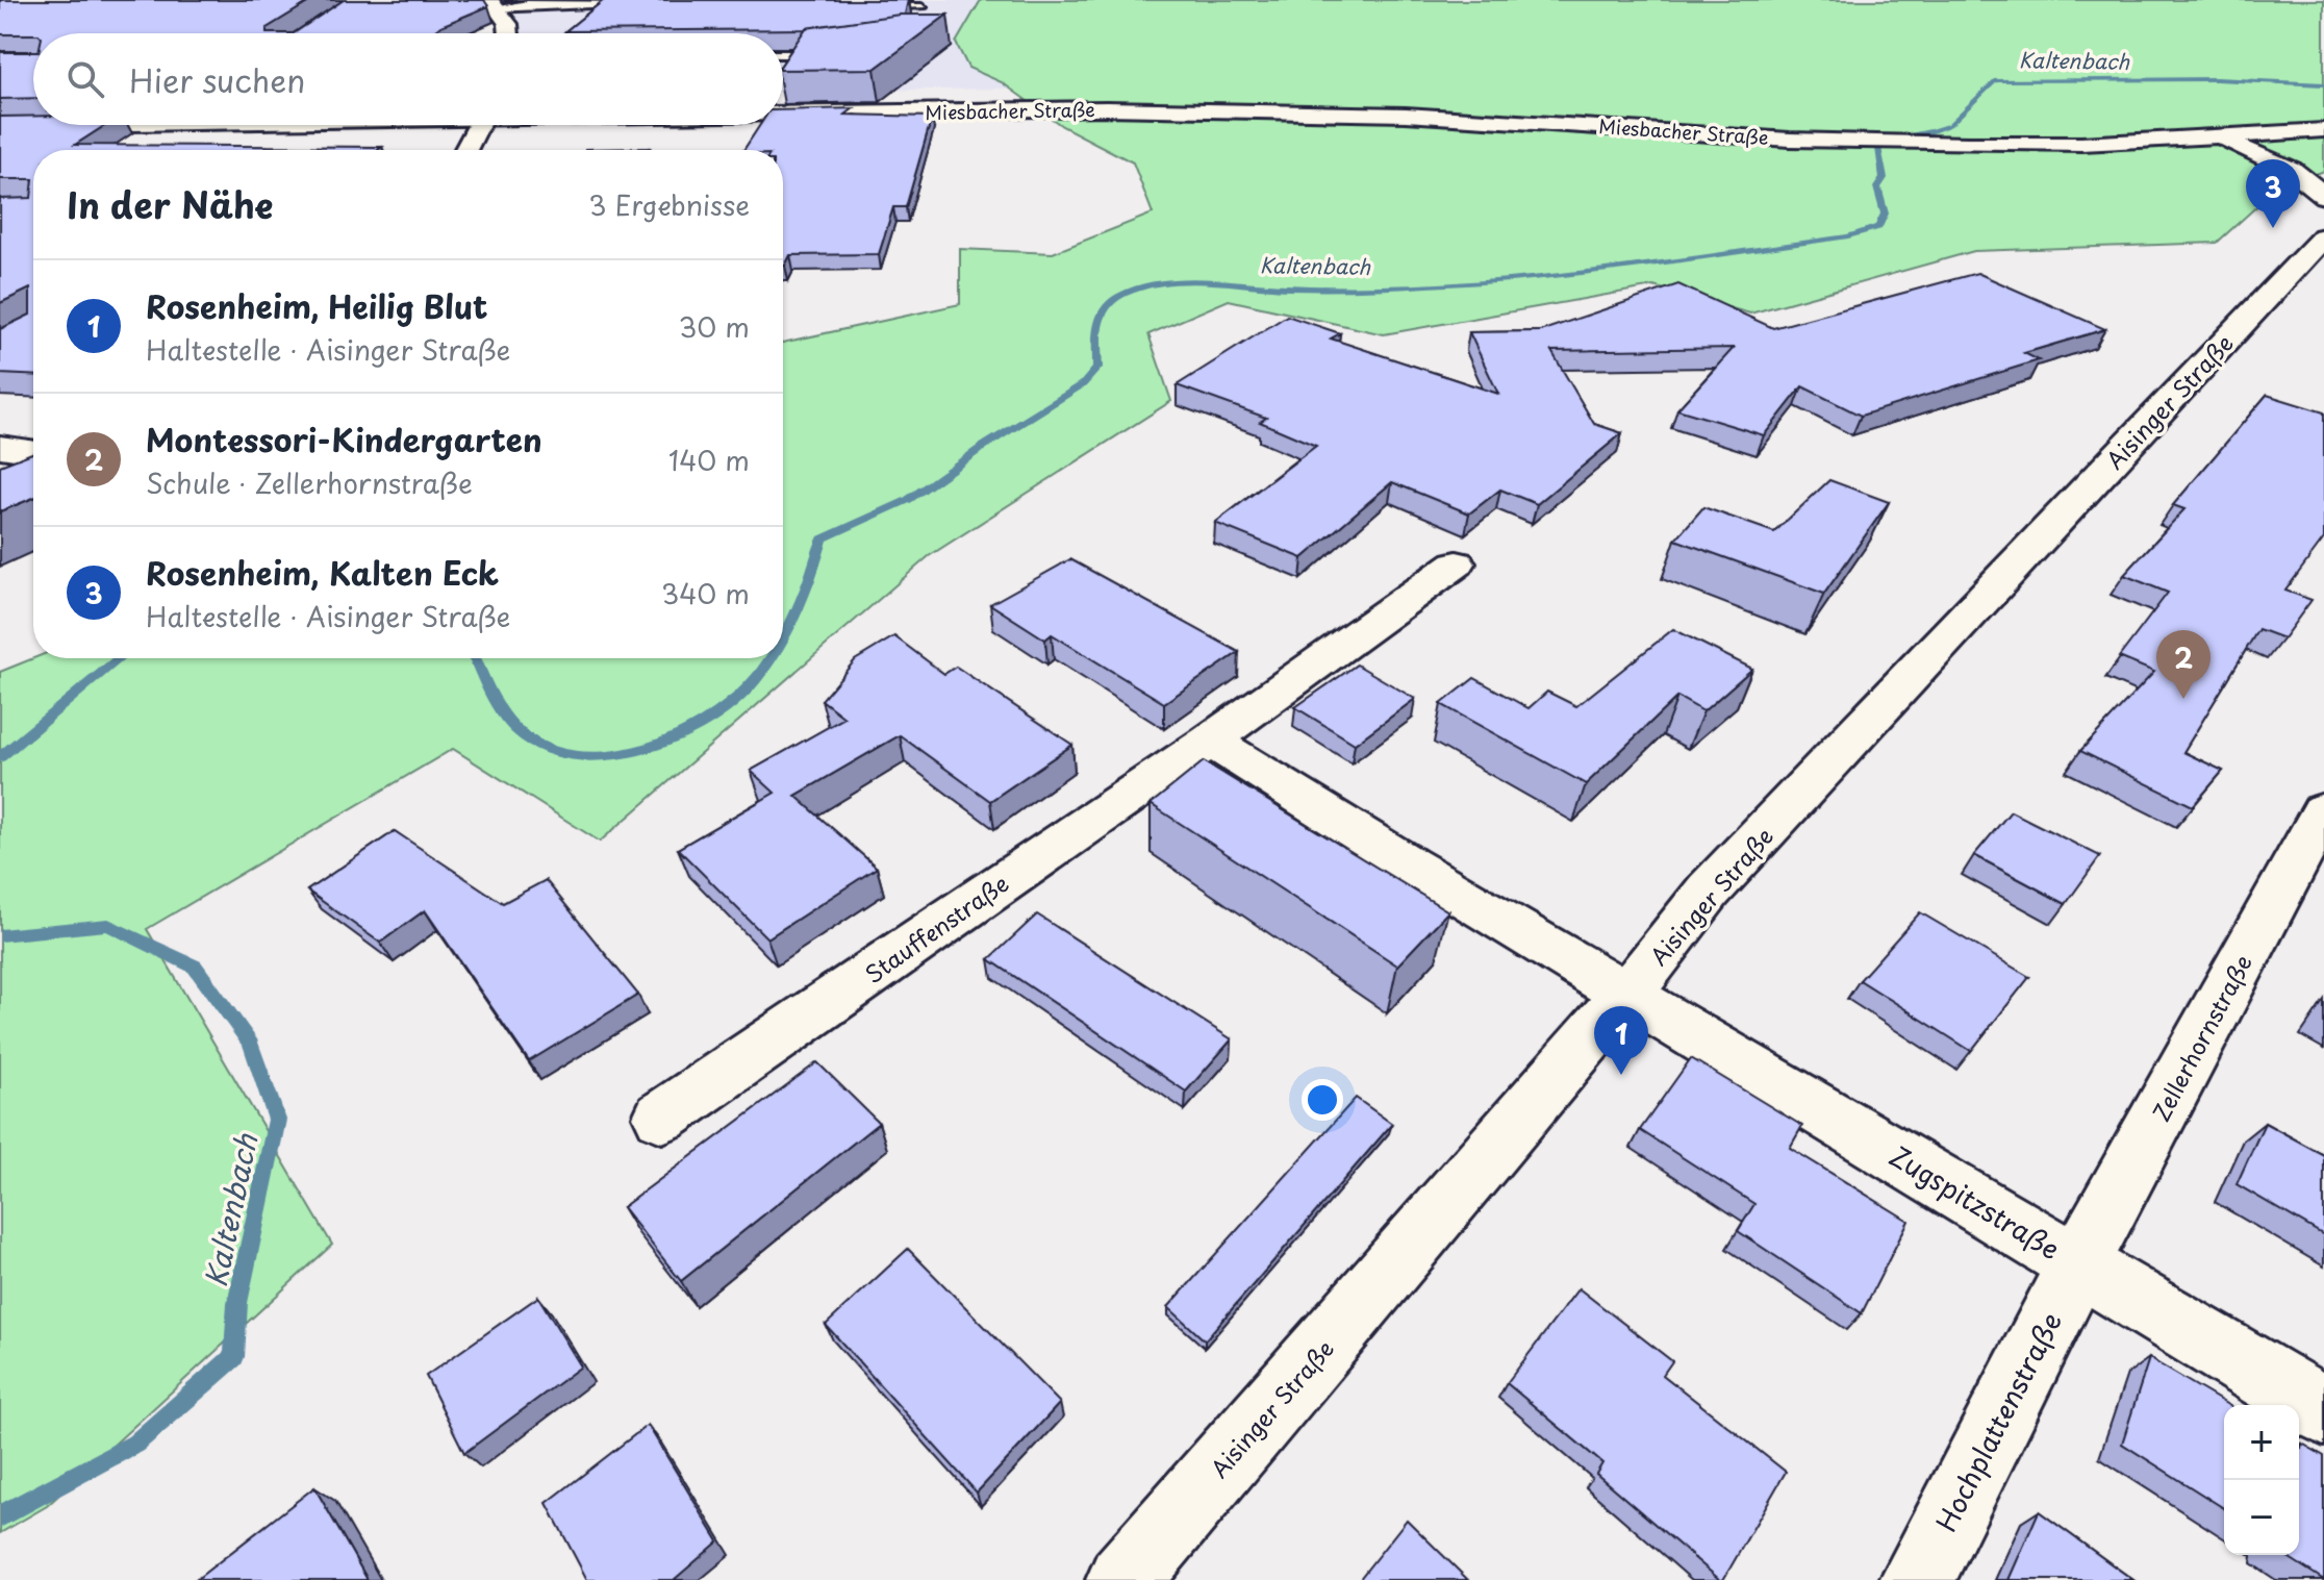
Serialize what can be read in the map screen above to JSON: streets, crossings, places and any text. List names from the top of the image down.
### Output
{
  "streets": {
    "main road": [
      "Miesbacher Straße",
      "Aisinger Straße",
      "Stauffenstraße",
      "Zellerhornstraße",
      "Zugspitzstraße",
      "Hochplattenstraße"
    ]
  },
  "crossings": [
    ["Aisinger Straße", "Zugspitzstraße"],
    ["Zellerhornstraße", "Zugspitzstraße"],
    ["Zellerhornstraße", "Hochplattenstraße"],
    ["Zugspitzstraße", "Hochplattenstraße"]
  ],
  "water": ["Kaltenbach"],
  "page": {
    "search": "Hier suchen",
    "heading": ["In der Nähe", "3 Ergebnisse"],
    "pins": ["3", "2", "1"],
    "list": [
      {
        "mark": "1",
        "name": "Rosenheim, Heilig Blut",
        "note": "Haltestelle · Aisinger Straße",
        "value": "30 m"
      },
      {
        "mark": "2",
        "name": "Montessori-Kindergarten",
        "note": "Schule · Zellerhornstraße",
        "value": "140 m"
      },
      {
        "mark": "3",
        "name": "Rosenheim, Kalten Eck",
        "note": "Haltestelle · Aisinger Straße",
        "value": "340 m"
      }
    ],
    "map_buttons": ["+", "−"]
  }
}
